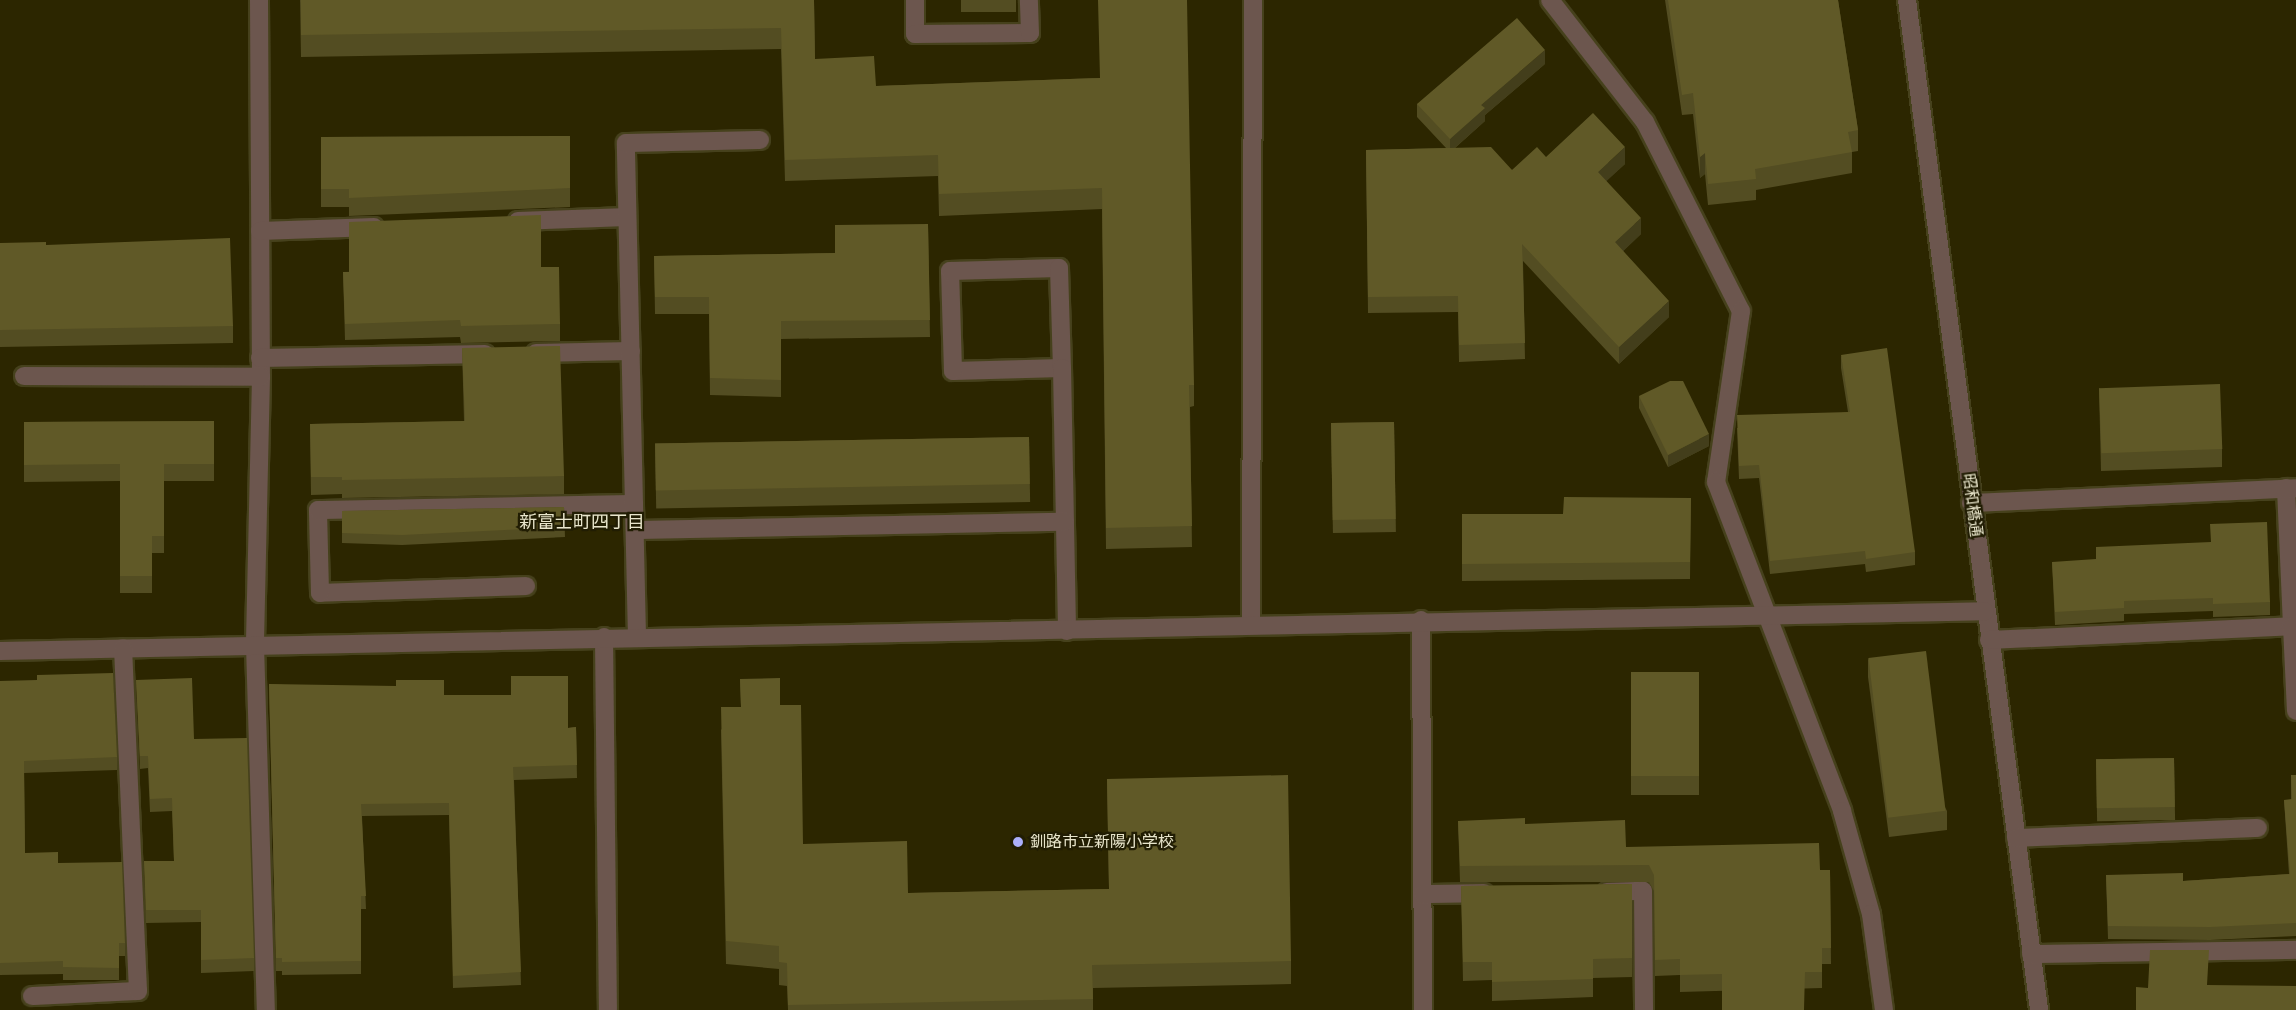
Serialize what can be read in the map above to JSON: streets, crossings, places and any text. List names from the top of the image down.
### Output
{
  "streets": {
    "street": ["昭和橋通"]
  },
  "districts": ["新富士町四丁目"],
  "places": ["釧路市立新陽小学校"]
}
